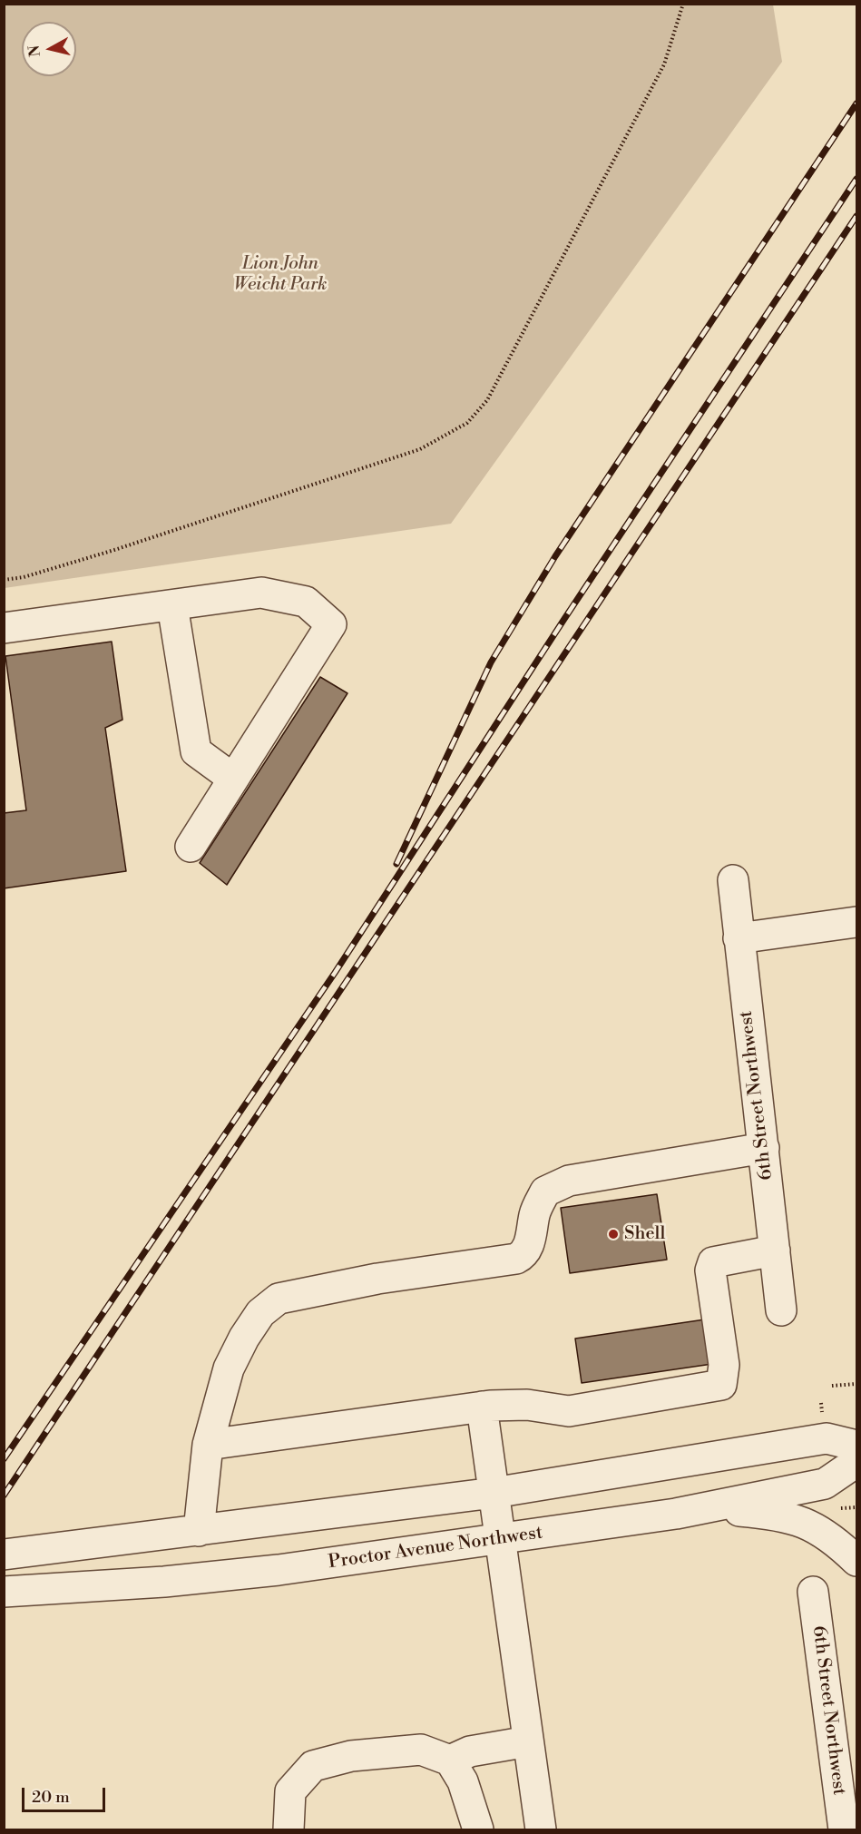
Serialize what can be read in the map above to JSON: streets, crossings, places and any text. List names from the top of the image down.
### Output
{
  "streets": {
    "street": ["6th Street Northwest", "Proctor Avenue Northwest"]
  },
  "parks": ["Lion John Weicht Park"],
  "places": ["Shell"],
  "scale_bar": "20 m",
  "north": "left"
}
